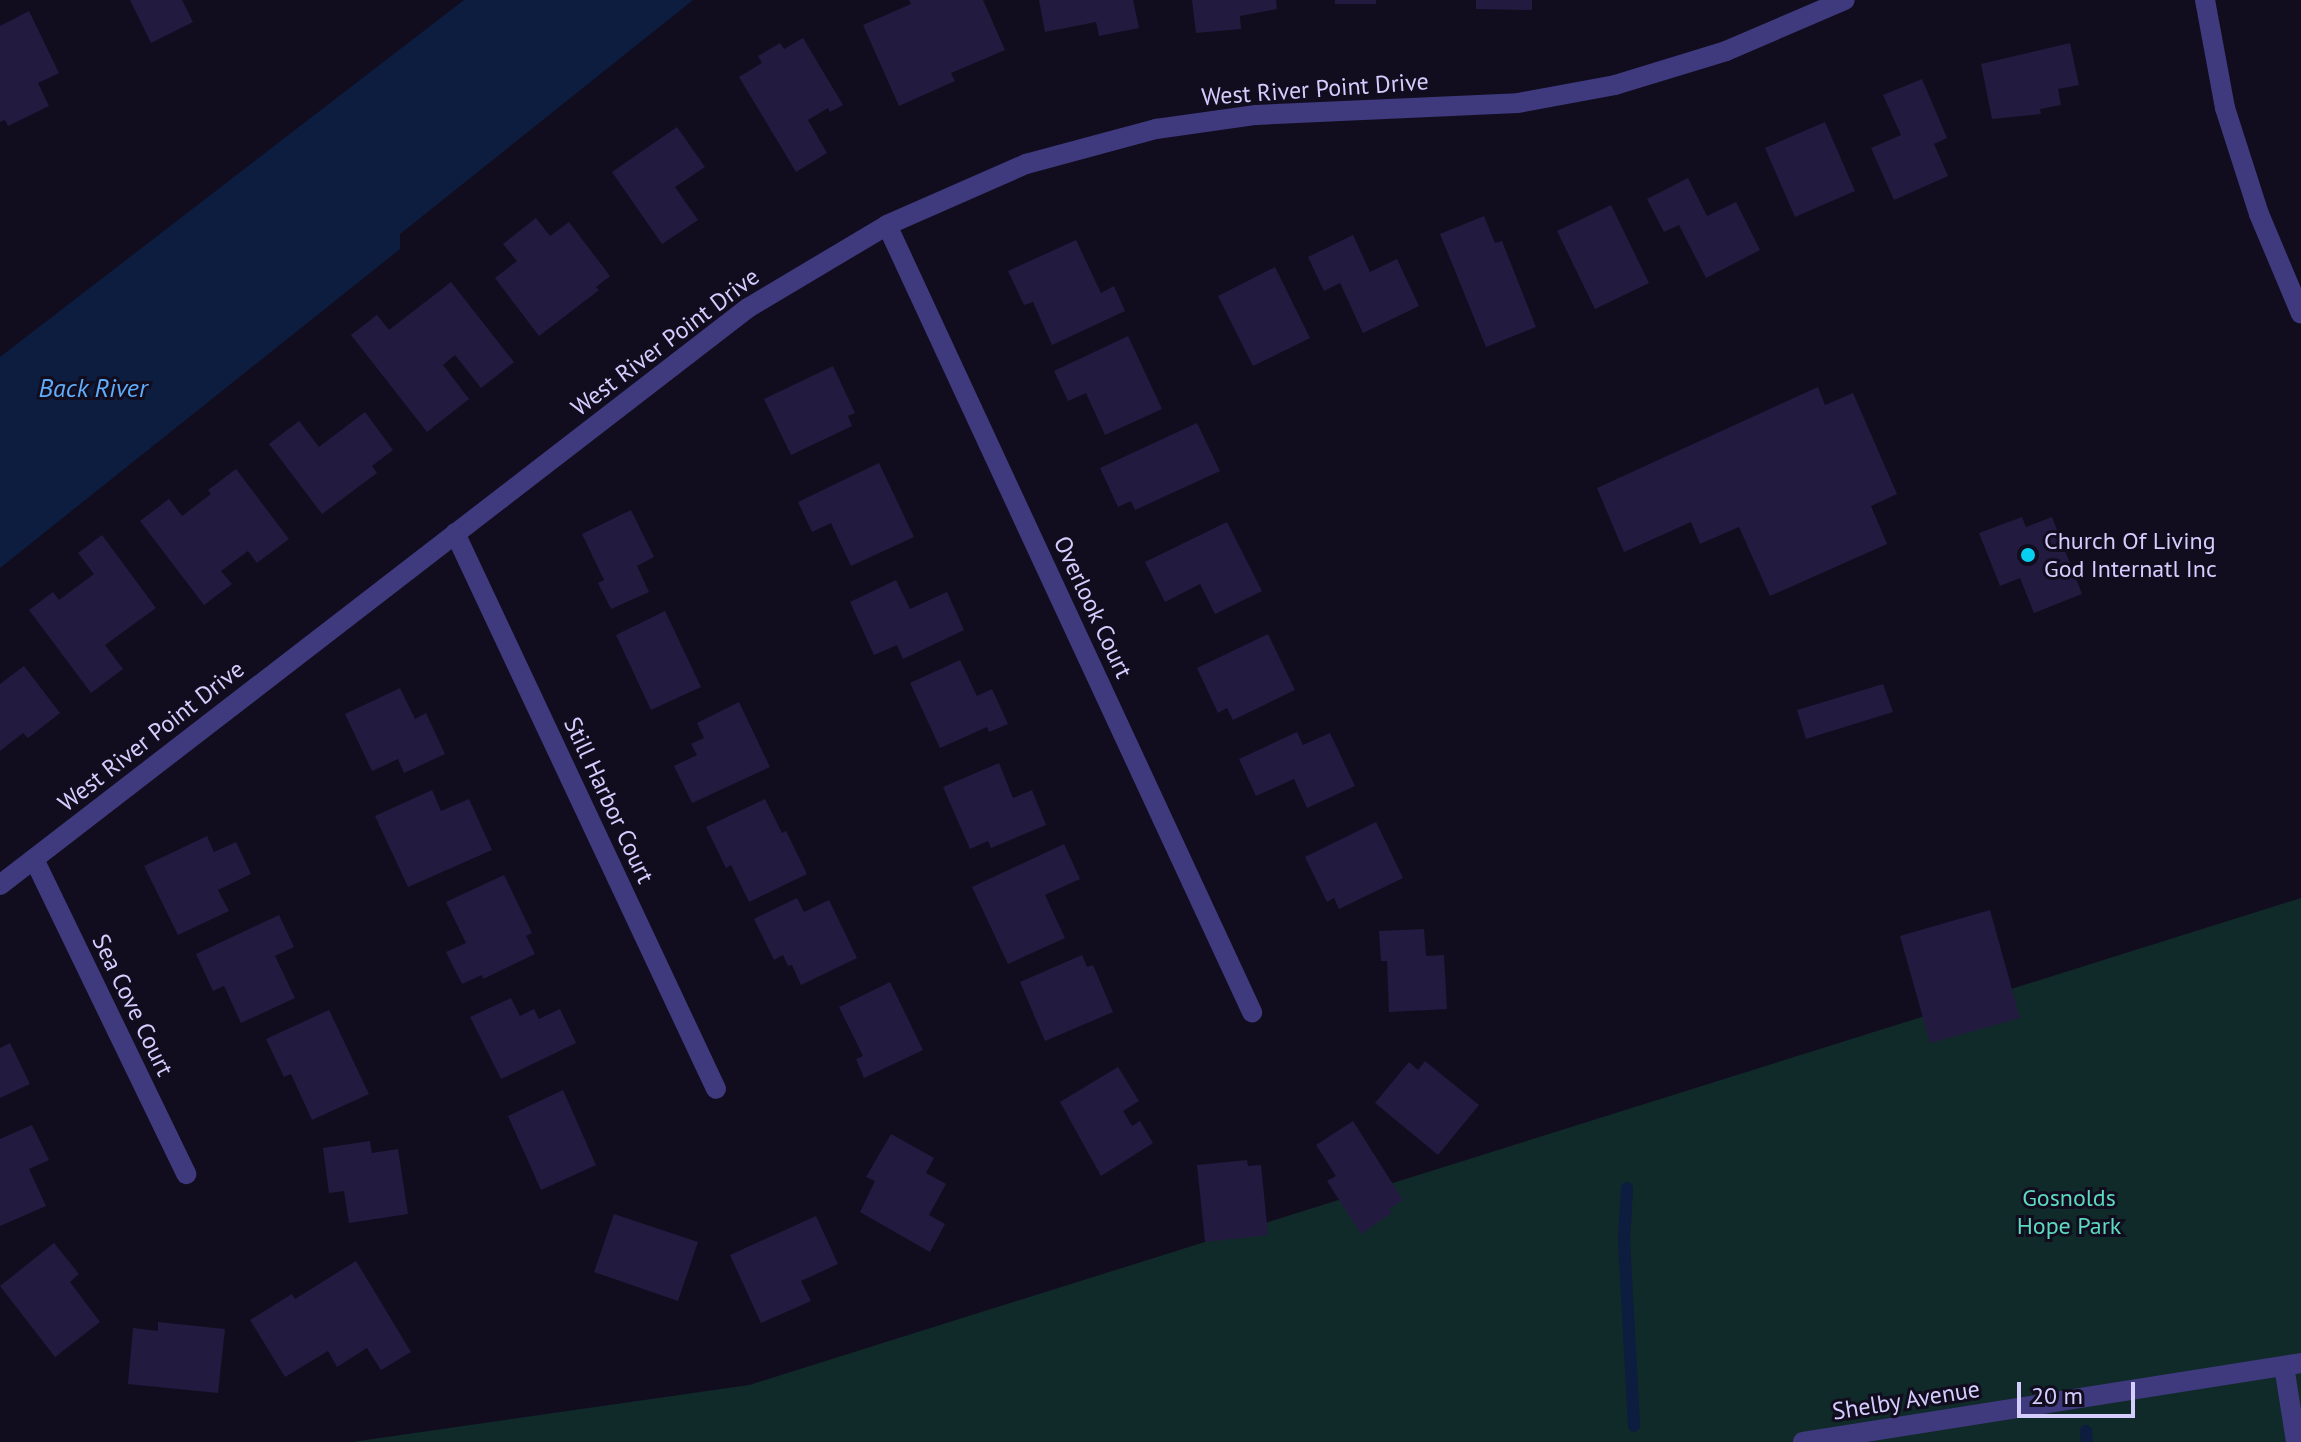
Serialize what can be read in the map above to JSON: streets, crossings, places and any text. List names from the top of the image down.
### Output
{
  "streets": {
    "street": [
      "West River Point Drive",
      "Overlook Court",
      "Still Harbor Court",
      "Sea Cove Court",
      "Shelby Avenue"
    ]
  },
  "crossings": [
    ["West River Point Drive", "Overlook Court"],
    ["West River Point Drive", "Still Harbor Court"],
    ["West River Point Drive", "Sea Cove Court"]
  ],
  "water": ["Back River"],
  "parks": ["Gosnolds Hope Park"],
  "places": ["Church Of Living God Internatl Inc"],
  "scale_bar": "20 m"
}
